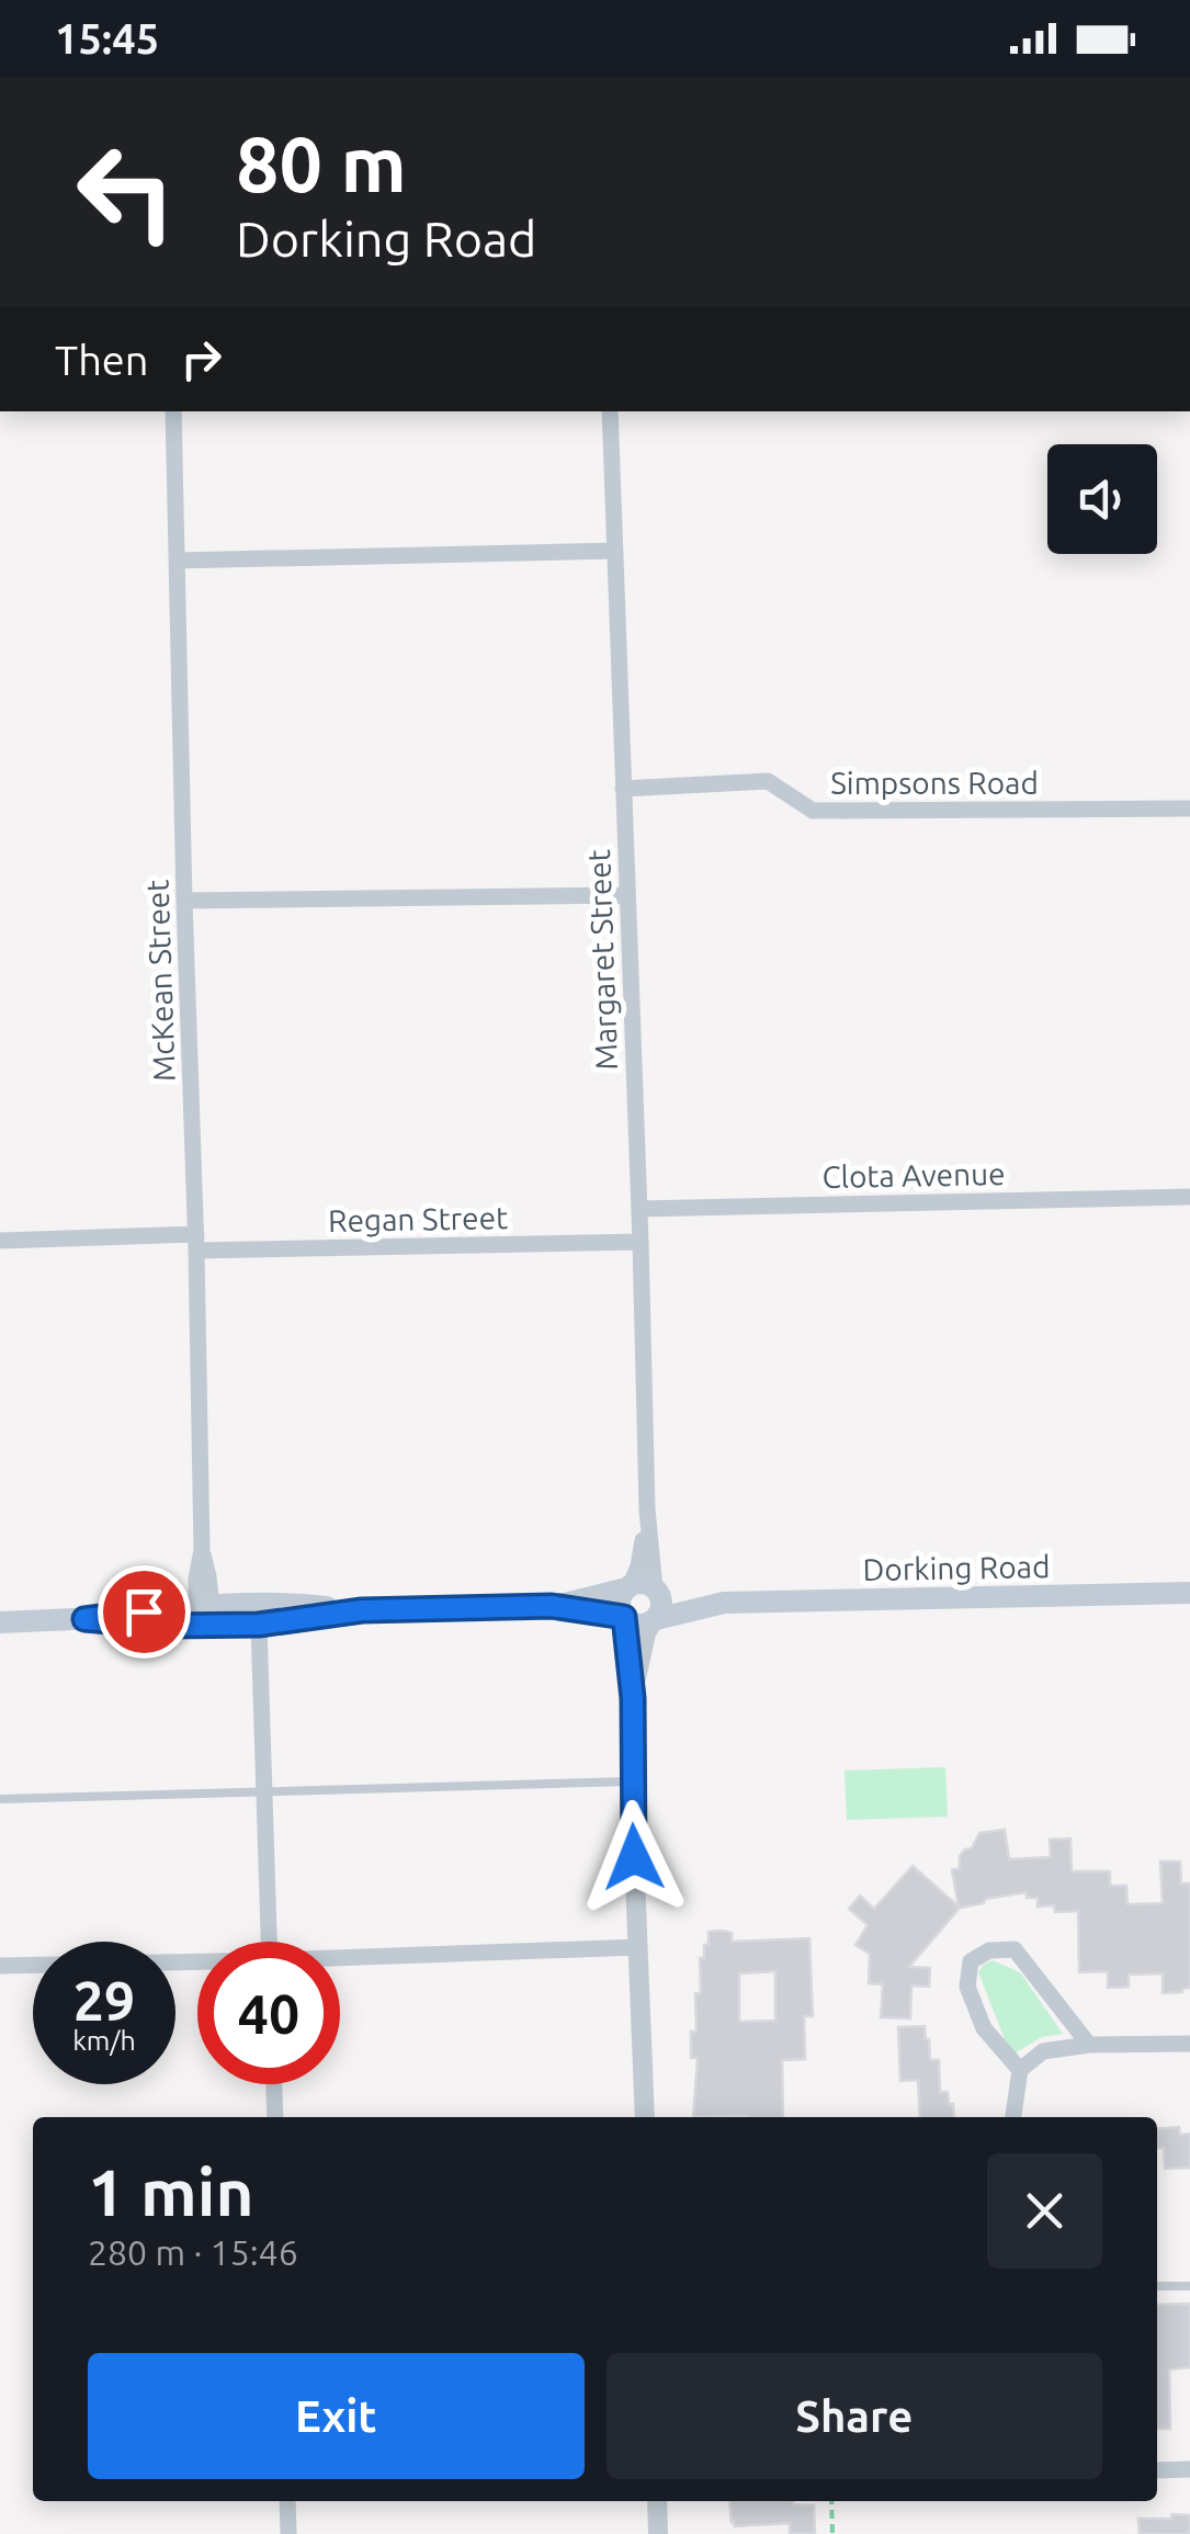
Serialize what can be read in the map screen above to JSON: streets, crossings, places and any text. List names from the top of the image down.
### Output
{
  "streets": {
    "main road": ["Dorking Road"],
    "street": [
      "Simpsons Road",
      "Margaret Street",
      "McKean Street",
      "Clota Avenue",
      "Regan Street"
    ]
  },
  "crossings": [
    ["Simpsons Road", "Margaret Street"],
    ["Margaret Street", "Clota Avenue"],
    ["Margaret Street", "Regan Street"],
    ["Margaret Street", "Dorking Road"],
    ["McKean Street", "Regan Street"]
  ],
  "page": {
    "status": "15:45",
    "turn": ["80 m", "Dorking Road"],
    "then": "Then",
    "speed": "29 km/h",
    "limit": "40",
    "heading": ["1 min", "280 m · 15:46"],
    "buttons": ["Exit", "Share"]
  }
}
